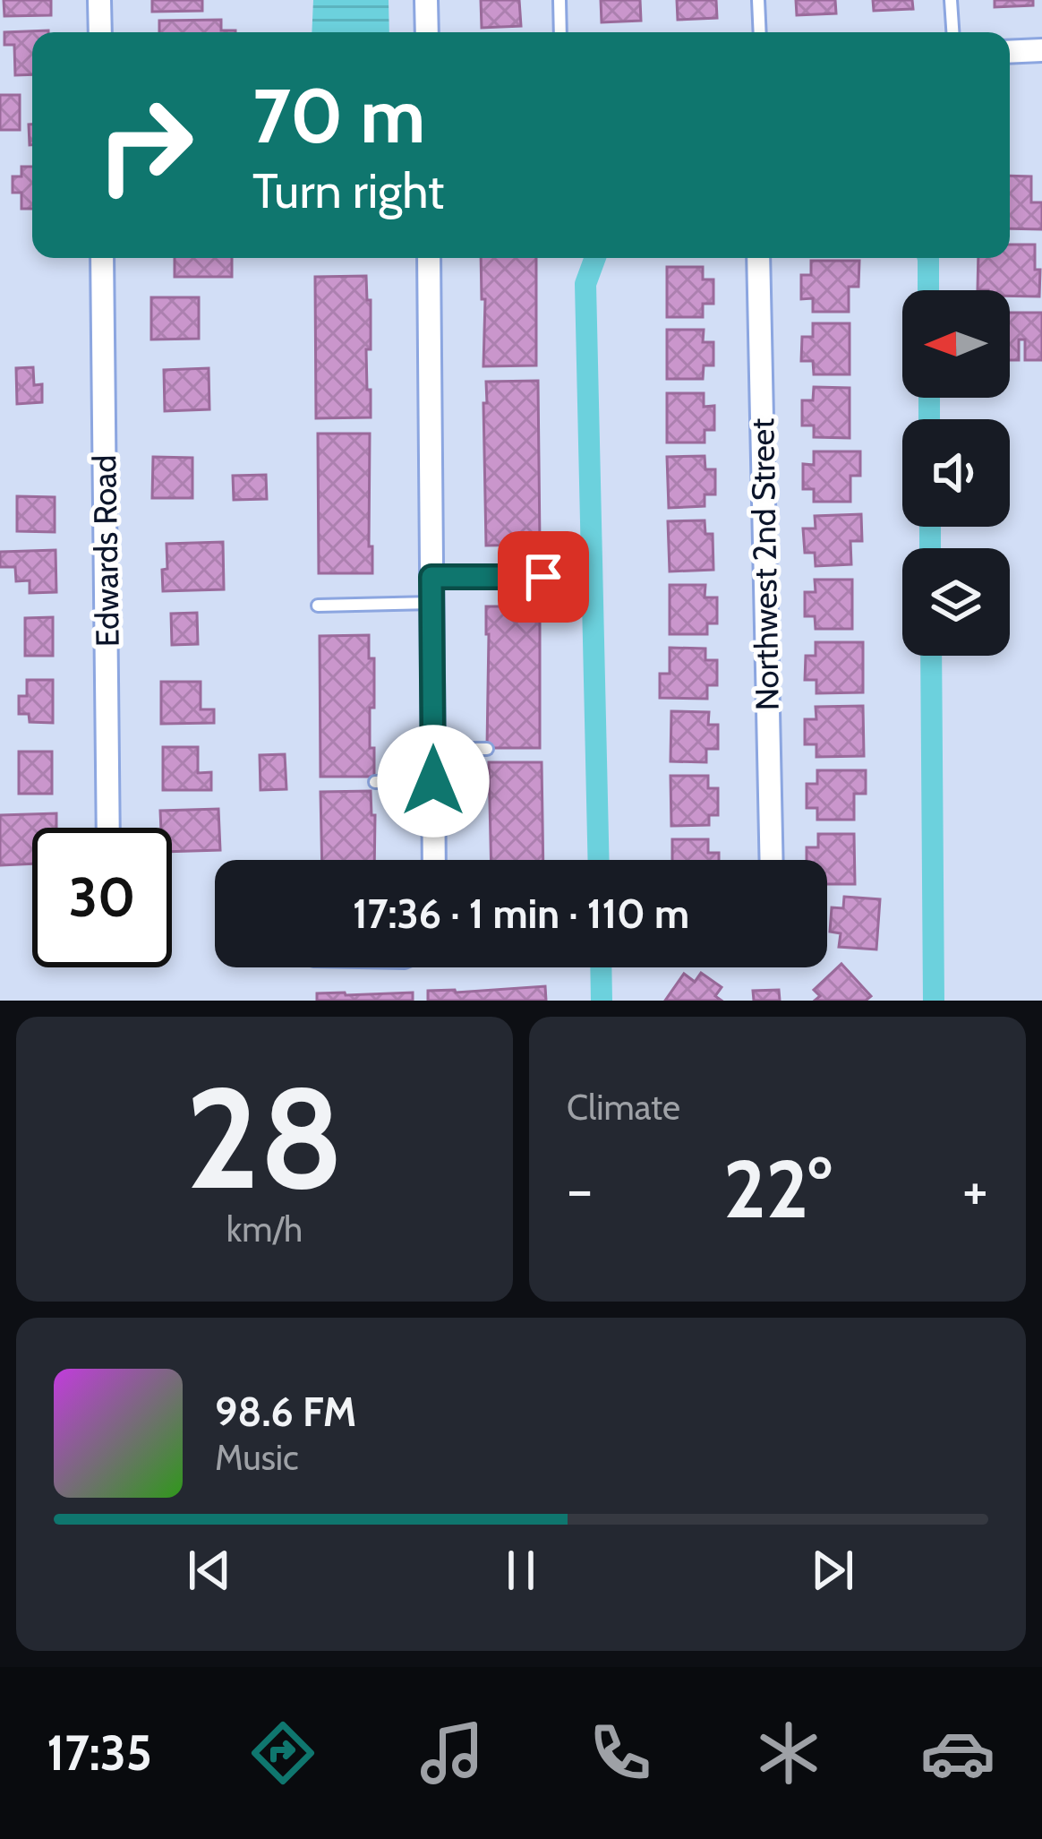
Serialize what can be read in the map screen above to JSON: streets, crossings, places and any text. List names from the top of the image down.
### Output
{
  "streets": {
    "street": ["Edwards Road", "Northwest 2nd Street"]
  },
  "north": "left",
  "page": {
    "turn": ["70 m", "Turn right"],
    "limit": "30",
    "trip": "17:36 · 1 min · 110 m",
    "tile": [
      ["28", "km/h"],
      "Climate"
    ],
    "heat": ["−", "22°", "+"],
    "song": ["98.6 FM", "Music"],
    "tabs": "17:35"
  }
}
